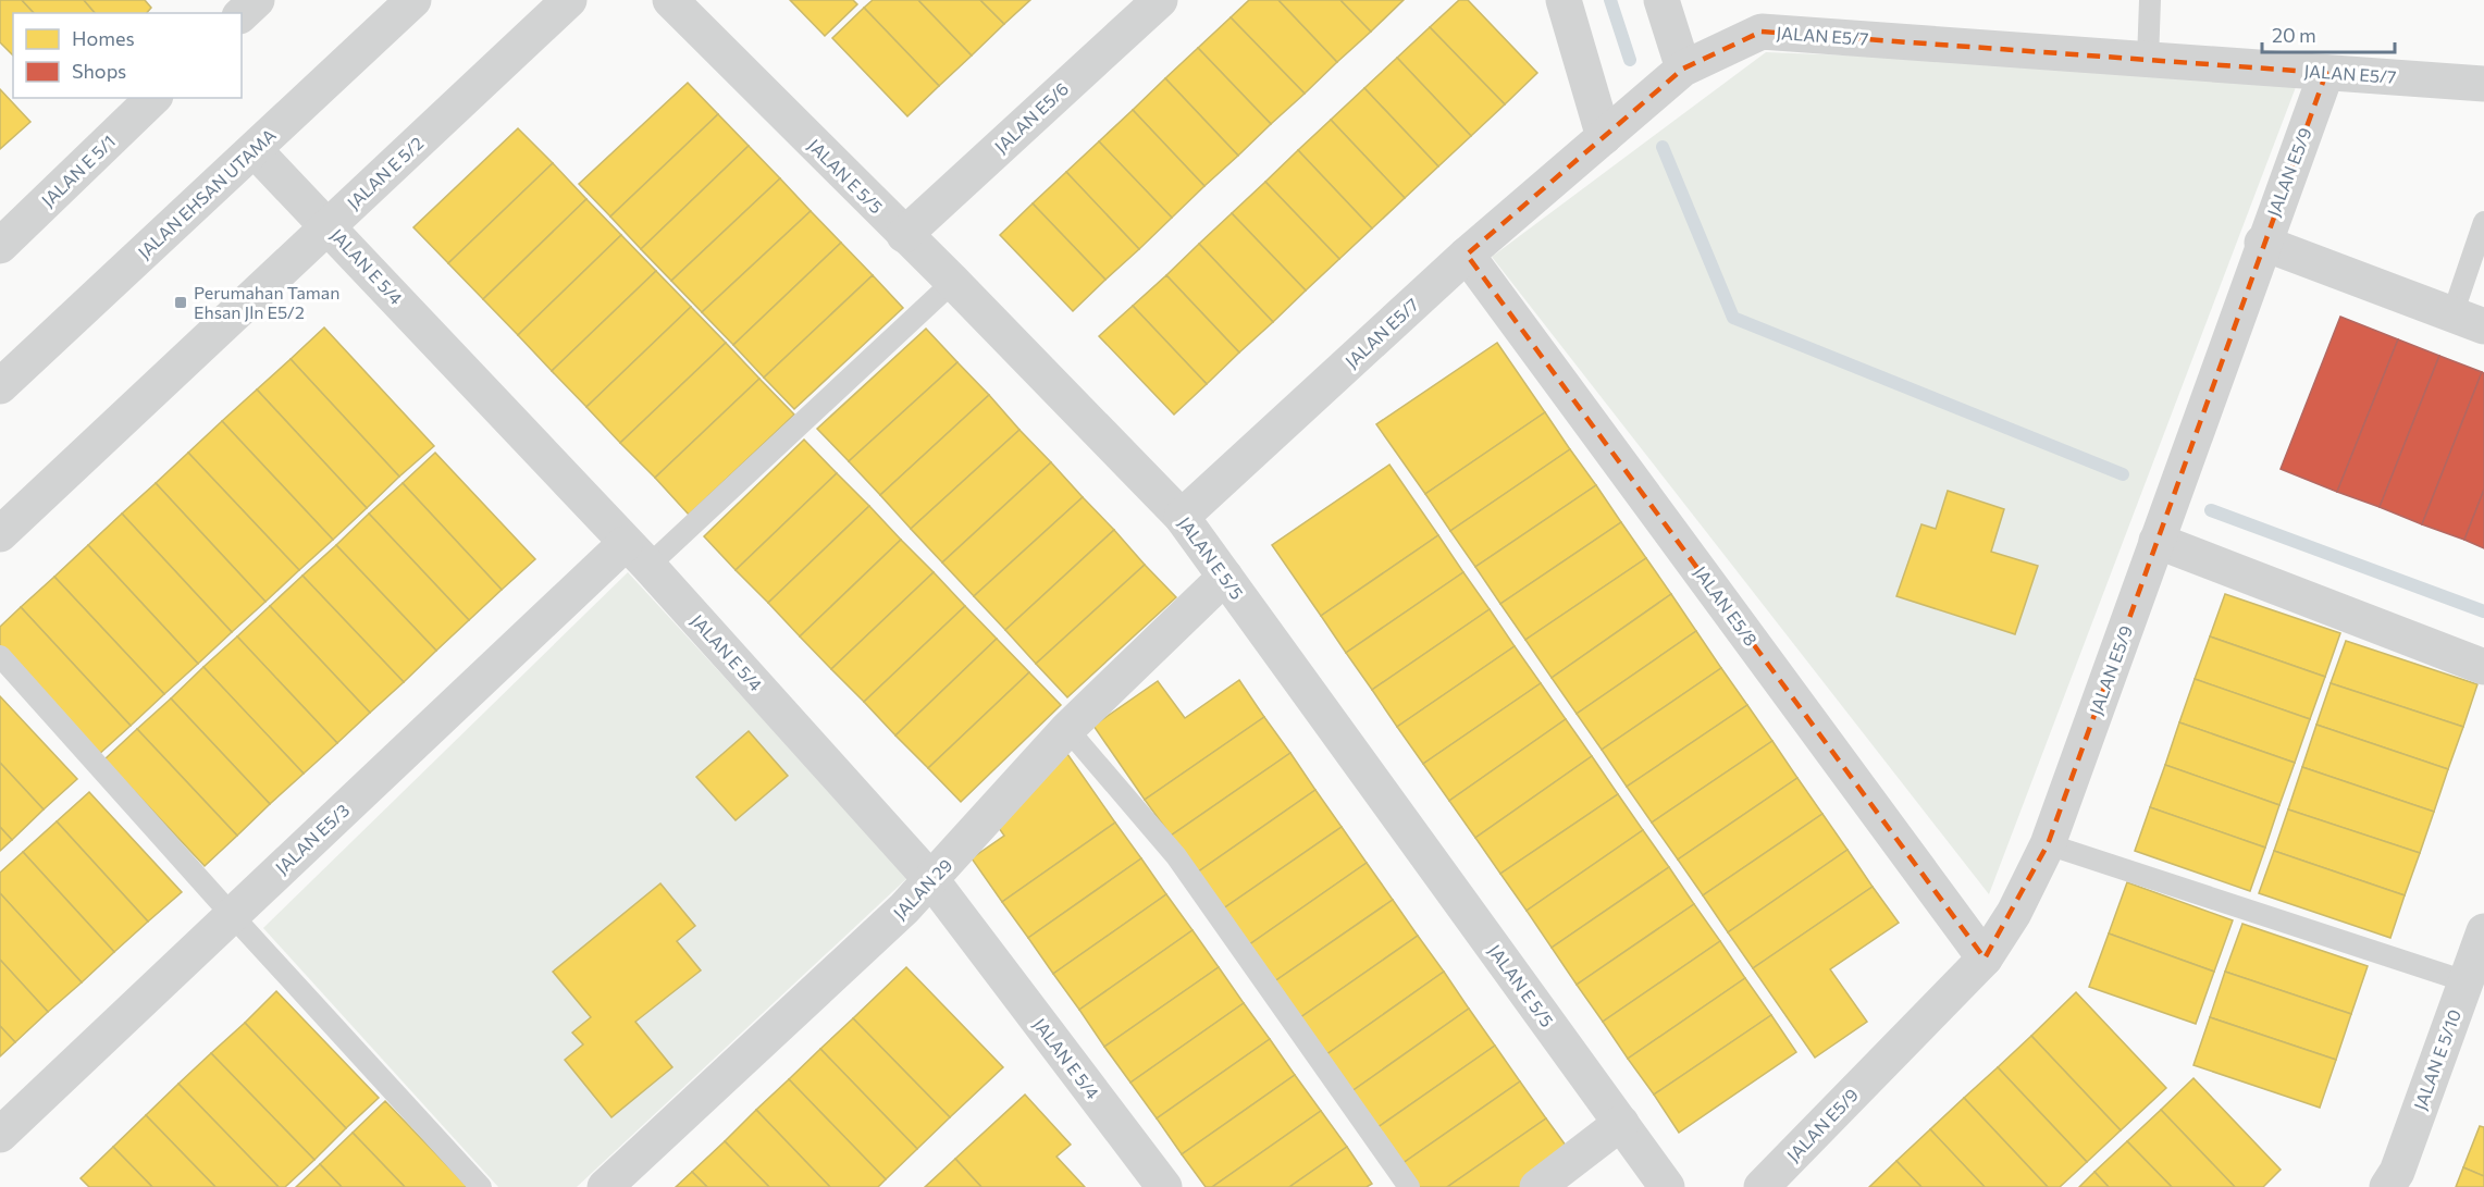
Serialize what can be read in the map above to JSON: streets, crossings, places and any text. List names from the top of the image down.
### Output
{
  "streets": {
    "street": [
      "JALAN E5/7",
      "JALAN E5/6",
      "JALAN E 5/1",
      "JALAN E5/9",
      "JALAN E 5/2",
      "JALAN E 5/5",
      "JALAN EHSAN UTAMA",
      "JALAN E 5/4",
      "JALAN E5/8",
      "JALAN E5/3",
      "JALAN 29",
      "JALAN E 5/10"
    ]
  },
  "crossings": [
    ["JALAN E5/7", "JALAN E5/9"],
    ["JALAN E5/7", "JALAN E 5/5"],
    ["JALAN E5/7", "JALAN E5/8"],
    ["JALAN E5/6", "JALAN E 5/5"],
    ["JALAN E5/9", "JALAN E5/8"],
    ["JALAN E 5/2", "JALAN E 5/4"],
    ["JALAN E 5/5", "JALAN 29"],
    ["JALAN EHSAN UTAMA", "JALAN E 5/4"],
    ["JALAN E 5/4", "JALAN E5/3"],
    ["JALAN E 5/4", "JALAN 29"]
  ],
  "places": {
    "transit": ["Perumahan Taman Ehsan Jln E5/2"]
  },
  "legend": ["Homes", "Shops"],
  "scale_bar": "20 m"
}
